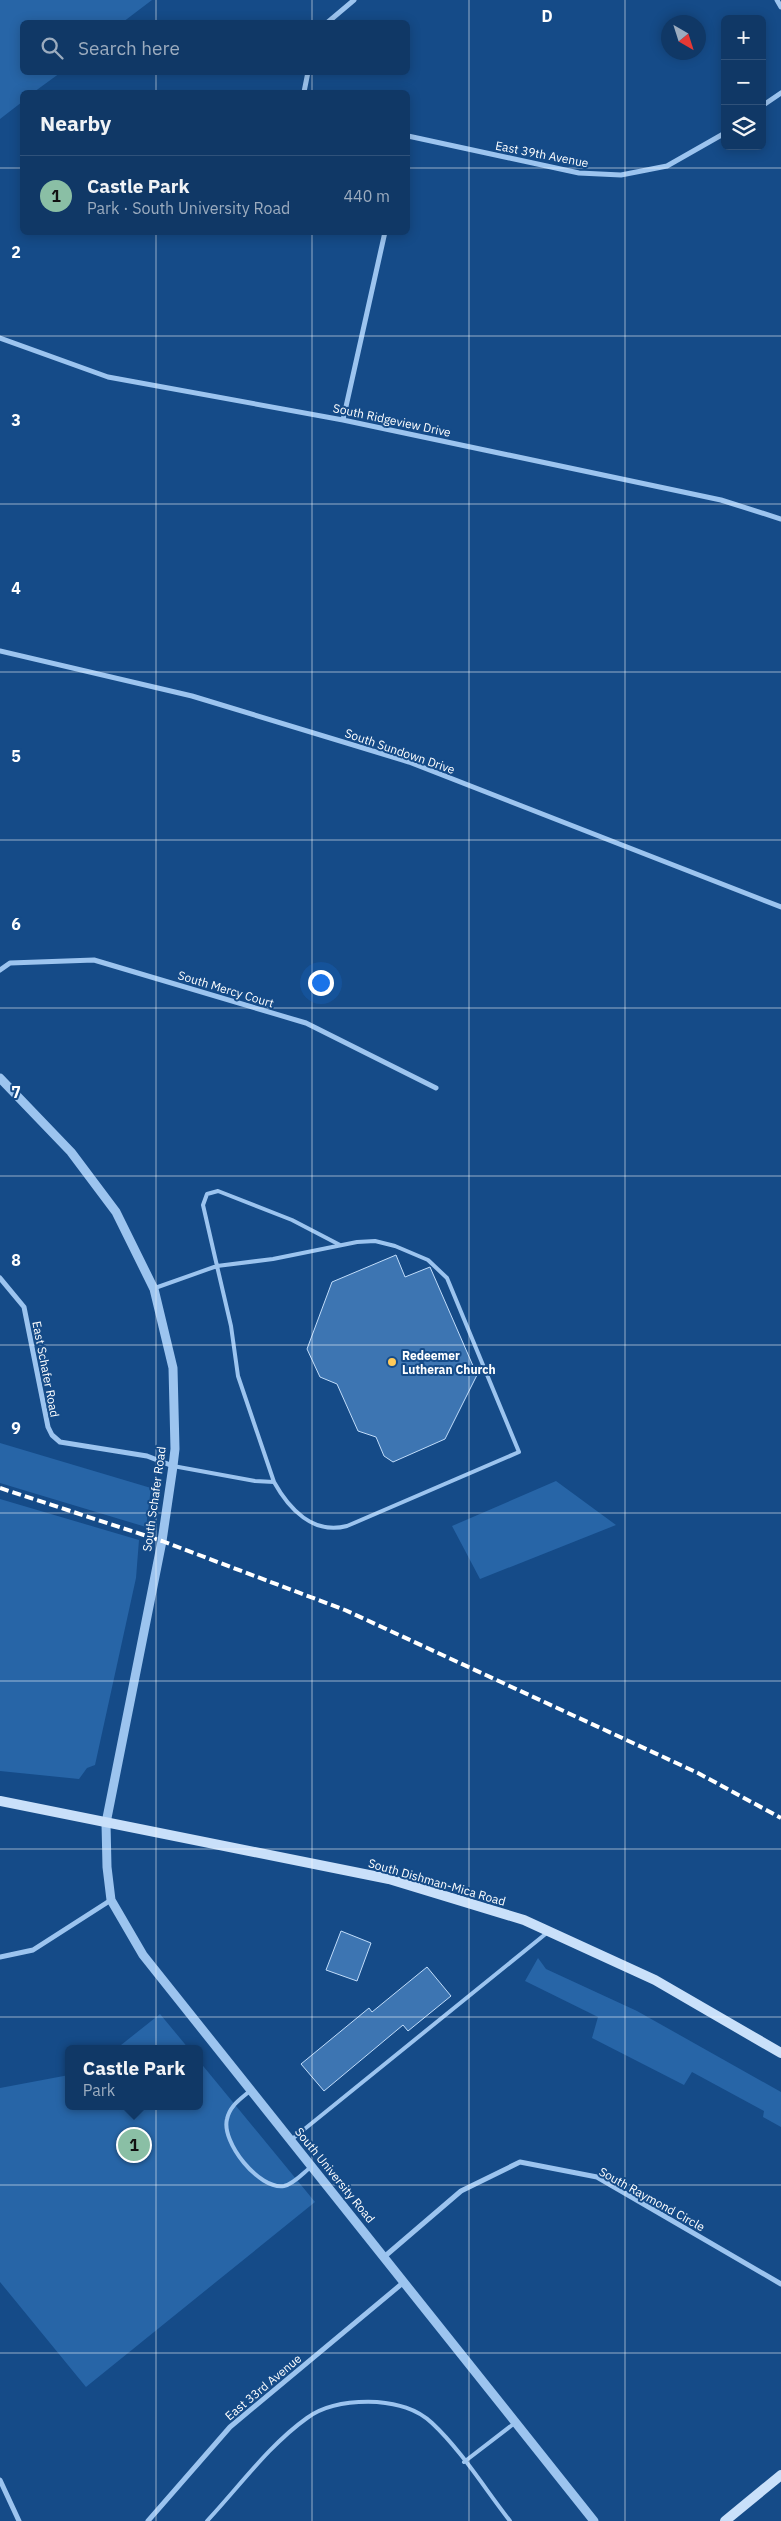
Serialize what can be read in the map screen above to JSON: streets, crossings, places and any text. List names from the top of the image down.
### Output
{
  "streets": {
    "main road": ["South Dishman-Mica Road"],
    "street": [
      "East 39th Avenue",
      "South Ridgeview Drive",
      "South Sundown Drive",
      "South Mercy Court",
      "East Schafer Road",
      "South Schafer Road",
      "South University Road",
      "South Raymond Circle",
      "East 33rd Avenue"
    ]
  },
  "crossings": [
    ["East Schafer Road", "South Schafer Road"],
    ["South Schafer Road", "South Dishman-Mica Road"],
    ["South Schafer Road", "South University Road"],
    ["South Dishman-Mica Road", "South University Road"],
    ["South University Road", "South Raymond Circle"],
    ["South University Road", "East 33rd Avenue"]
  ],
  "places": ["Redeemer Lutheran Church"],
  "north": "bottom right",
  "page": {
    "map_buttons": ["+", "−"],
    "search": "Search here",
    "heading": "Nearby",
    "list": [
      {
        "mark": "1",
        "name": "Castle Park",
        "note": "Park · South University Road",
        "value": "440 m"
      }
    ],
    "popup": ["Castle Park", "Park"],
    "pins": "1"
  },
  "grid": {
    "columns": ["D"],
    "rows": [
      "2",
      "3",
      "4",
      "5",
      "6",
      "7",
      "8",
      "9"
    ]
  }
}
